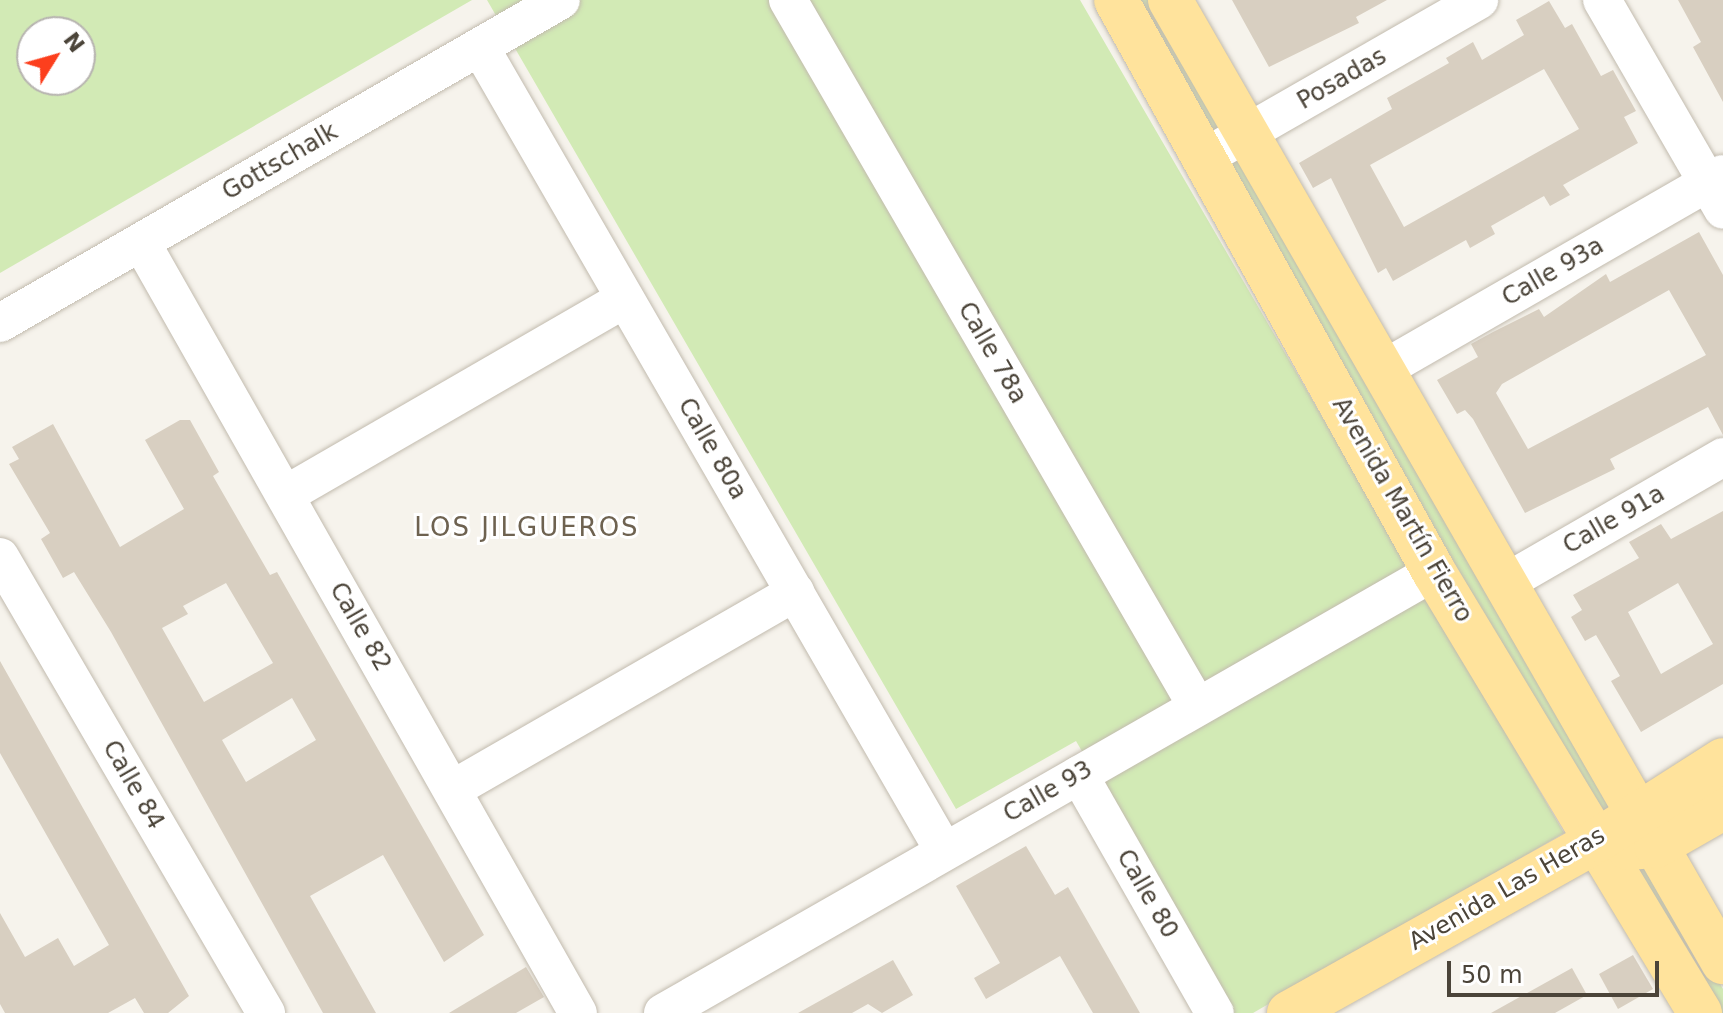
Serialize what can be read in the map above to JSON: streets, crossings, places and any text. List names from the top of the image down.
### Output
{
  "streets": {
    "main road": ["Avenida Martín Fierro", "Avenida Las Heras"],
    "street": [
      "Posadas",
      "Gottschalk",
      "Calle 93a",
      "Calle 78a",
      "Calle 80a",
      "Calle 91a",
      "Calle 82",
      "Calle 84",
      "Calle 93",
      "Calle 80"
    ]
  },
  "crossings": [
    ["Posadas", "Avenida Martín Fierro"],
    ["Gottschalk", "Calle 80a"],
    ["Gottschalk", "Calle 82"],
    ["Calle 78a", "Calle 93"],
    ["Calle 80a", "Calle 93"],
    ["Avenida Martín Fierro", "Calle 93"],
    ["Avenida Martín Fierro", "Avenida Las Heras"],
    ["Calle 93", "Calle 80"]
  ],
  "districts": ["LOS JILGUEROS"],
  "scale_bar": "50 m",
  "north": "top right"
}
